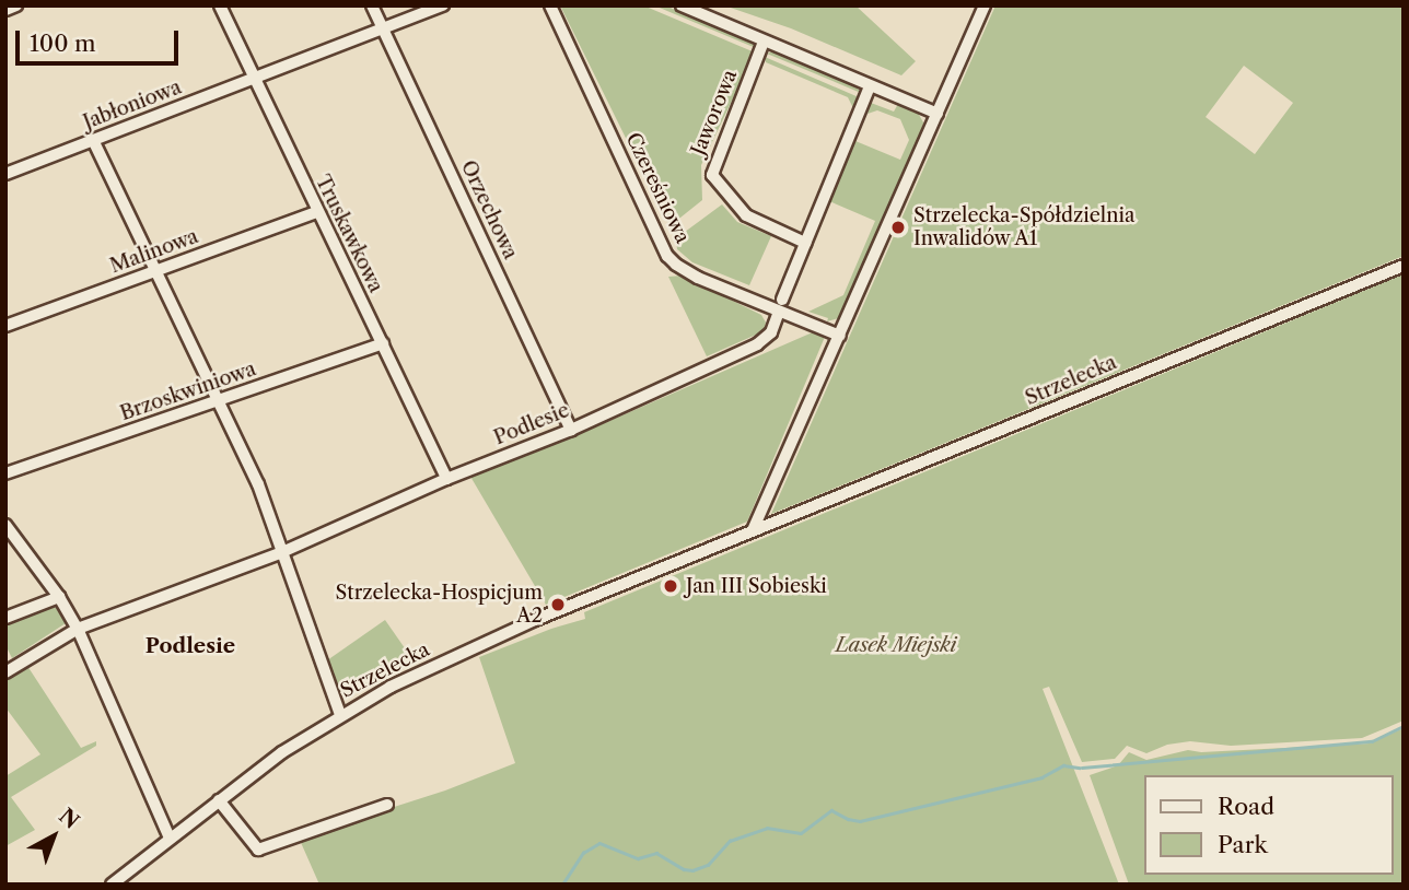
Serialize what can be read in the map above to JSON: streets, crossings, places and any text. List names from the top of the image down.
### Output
{
  "streets": {
    "street": [
      "Jabłoniowa",
      "Jaworowa",
      "Czereśniowa",
      "Orzechowa",
      "Truskawkowa",
      "Malinowa",
      "Strzelecka",
      "Brzoskwiniowa",
      "Podlesie"
    ]
  },
  "crossings": [
    ["Jabłoniowa", "Orzechowa"],
    ["Jabłoniowa", "Truskawkowa"],
    ["Czereśniowa", "Podlesie"],
    ["Orzechowa", "Podlesie"],
    ["Truskawkowa", "Malinowa"],
    ["Truskawkowa", "Brzoskwiniowa"],
    ["Truskawkowa", "Podlesie"]
  ],
  "districts": ["Podlesie"],
  "parks": ["Lasek Miejski"],
  "places": ["Strzelecka-Spółdzielnia Inwalidów A1", "Jan III Sobieski", "Strzelecka-Hospicjum A2"],
  "legend": ["Road", "Park"],
  "scale_bar": "100 m",
  "north": "top right"
}
